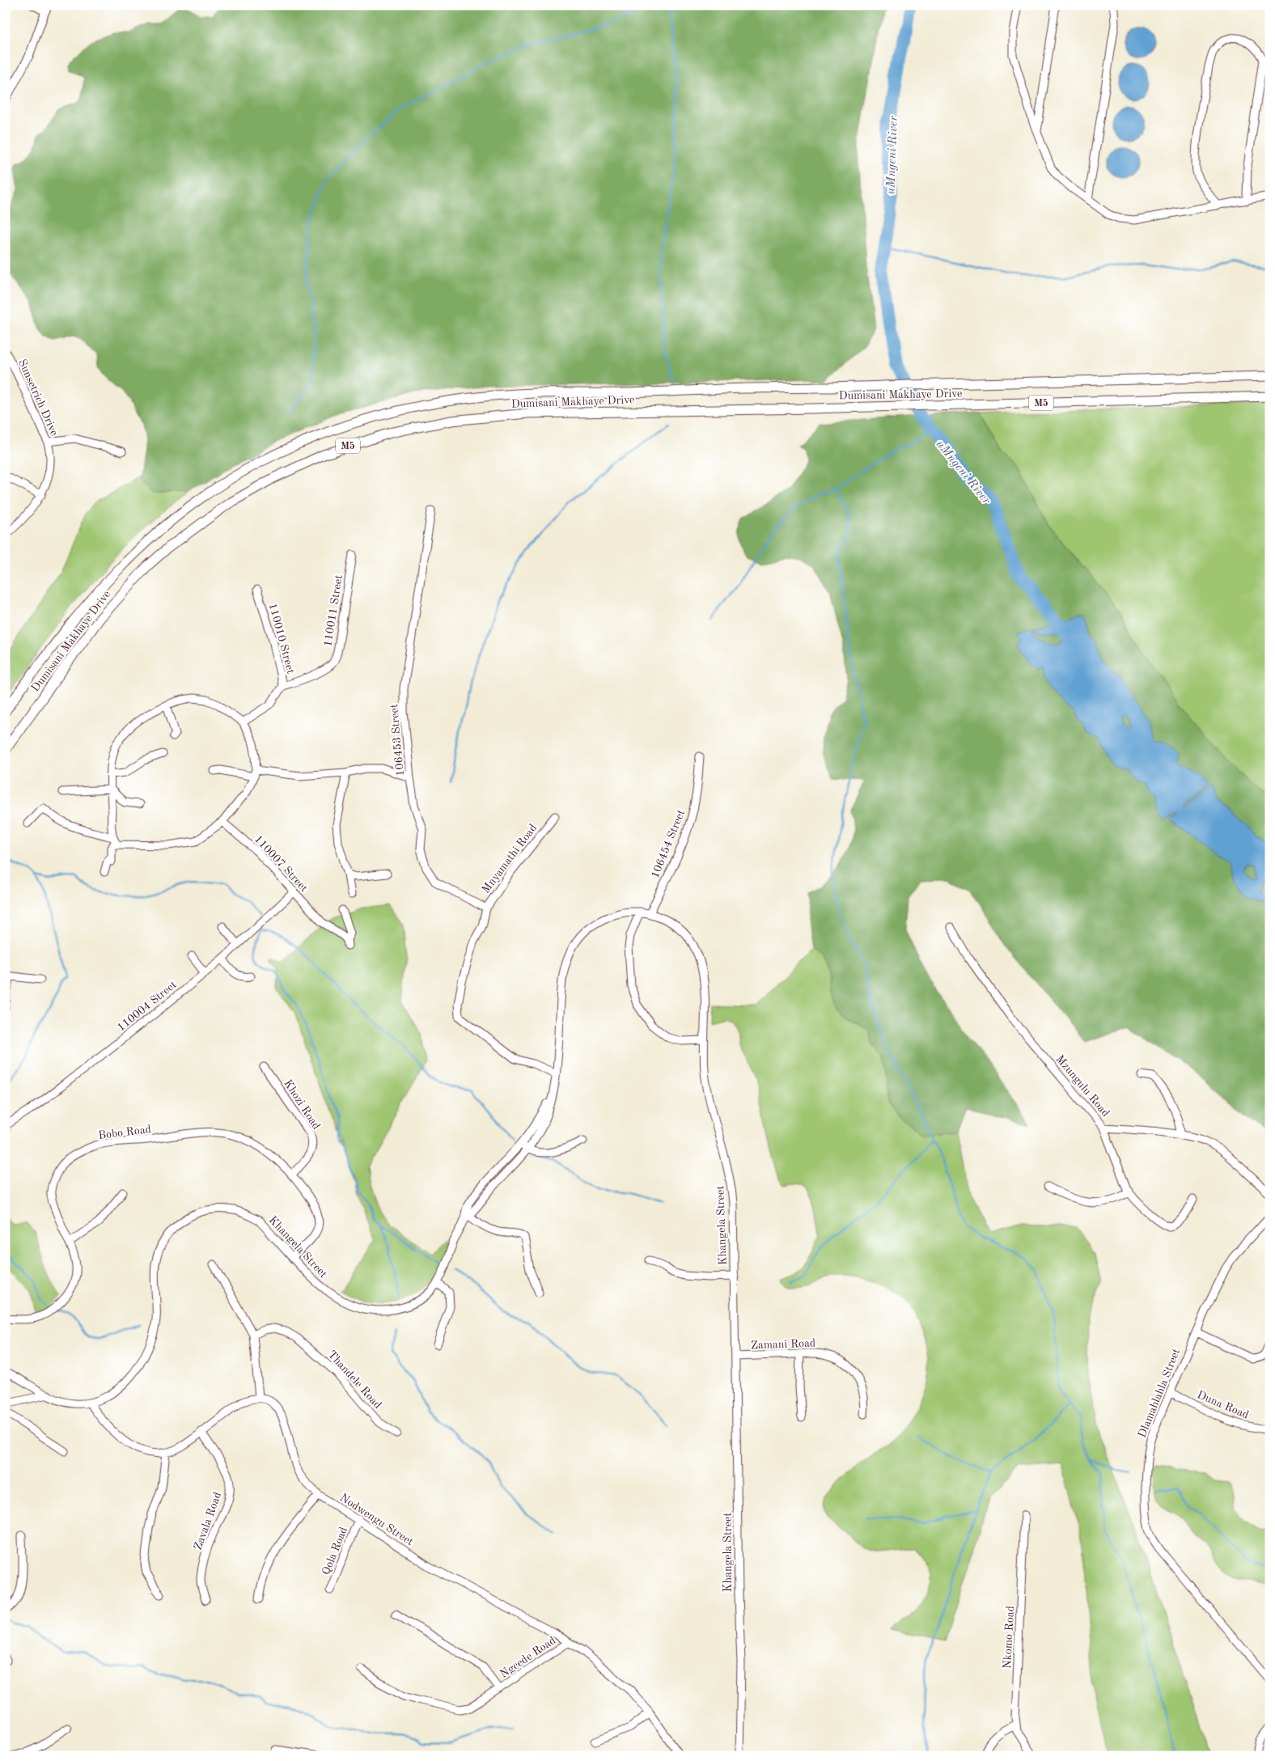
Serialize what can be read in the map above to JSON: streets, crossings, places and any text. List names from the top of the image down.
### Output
{
  "streets": {
    "main road": ["Dumisani Makhaye Drive", "M5"],
    "street": [
      "Sunsetrich Drive",
      "110011 Street",
      "110010 Street",
      "106453 Street",
      "106454 Street",
      "Mnyamathi Road",
      "110007 Street",
      "110004 Street",
      "Mzungulu Road",
      "Khozi Road",
      "Bobo Road",
      "Khangela Street",
      "Zamani Road",
      "Thandele Road",
      "Dlamahlahla Street",
      "Duna Road",
      "Nodwengu Street",
      "Zavala Road",
      "Qola Road",
      "Nkomo Road",
      "Ngcede Road"
    ]
  },
  "crossings": [
    ["110011 Street", "110010 Street"],
    ["106453 Street", "Mnyamathi Road"],
    ["106454 Street", "Khangela Street"],
    ["Mnyamathi Road", "Khangela Street"],
    ["110007 Street", "110004 Street"],
    ["Khozi Road", "Bobo Road"],
    ["Bobo Road", "Khangela Street"],
    ["Khangela Street", "Zamani Road"],
    ["Dlamahlahla Street", "Duna Road"],
    ["Nodwengu Street", "Qola Road"],
    ["Nodwengu Street", "Ngcede Road"]
  ],
  "water": ["uMngeni River"]
}
